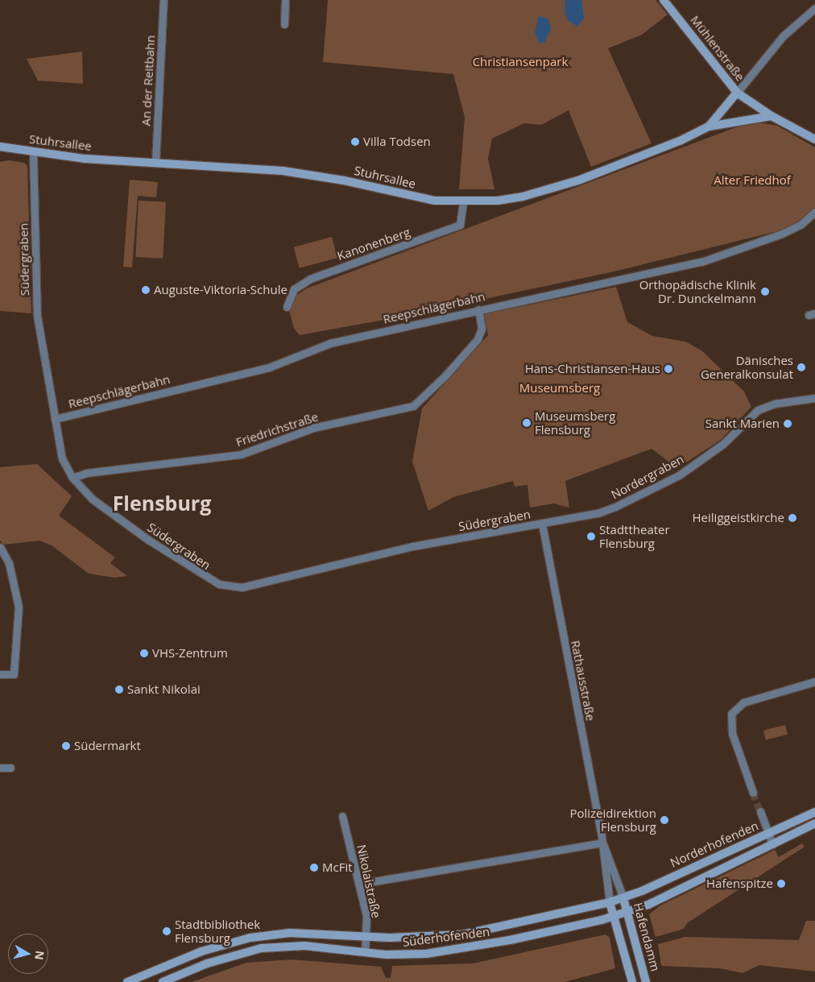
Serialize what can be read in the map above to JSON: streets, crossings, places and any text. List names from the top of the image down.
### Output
{
  "streets": {
    "main road": [
      "Mühlenstraße",
      "Stuhrsallee",
      "Norderhofenden",
      "Süderhofenden",
      "Hafendamm"
    ],
    "street": [
      "An der Reitbahn",
      "Kanonenberg",
      "Südergraben",
      "Reepschlägerbahn",
      "Friedrichstraße",
      "Nordergraben",
      "Rathausstraße",
      "Nikolaistraße"
    ]
  },
  "crossings": [
    ["Mühlenstraße", "Stuhrsallee"],
    ["An der Reitbahn", "Stuhrsallee"],
    ["Stuhrsallee", "Kanonenberg"],
    ["Stuhrsallee", "Südergraben"],
    ["Südergraben", "Reepschlägerbahn"],
    ["Südergraben", "Friedrichstraße"],
    ["Südergraben", "Nordergraben"],
    ["Südergraben", "Rathausstraße"],
    ["Reepschlägerbahn", "Friedrichstraße"],
    ["Nordergraben", "Rathausstraße"],
    ["Rathausstraße", "Norderhofenden"],
    ["Rathausstraße", "Süderhofenden"],
    ["Rathausstraße", "Hafendamm"],
    ["Norderhofenden", "Süderhofenden"],
    ["Norderhofenden", "Hafendamm"],
    ["Nikolaistraße", "Süderhofenden"],
    ["Süderhofenden", "Hafendamm"]
  ],
  "districts": ["Flensburg"],
  "parks": ["Christiansenpark", "Alter Friedhof", "Museumsberg"],
  "places": [
    "Villa Todsen",
    "Auguste-Viktoria-Schule",
    "Orthopädische Klinik Dr. Dunckelmann",
    "Dänisches Generalkonsulat",
    "Hans-Christiansen-Haus",
    "Museumsberg Flensburg",
    "Sankt Marien",
    "Heiliggeistkirche",
    "Stadttheater Flensburg",
    "VHS-Zentrum",
    "Sankt Nikolai",
    "Südermarkt",
    "Polizeidirektion Flensburg",
    "McFit",
    "Hafenspitze",
    "Stadtbibliothek Flensburg"
  ],
  "north": "right"
}
